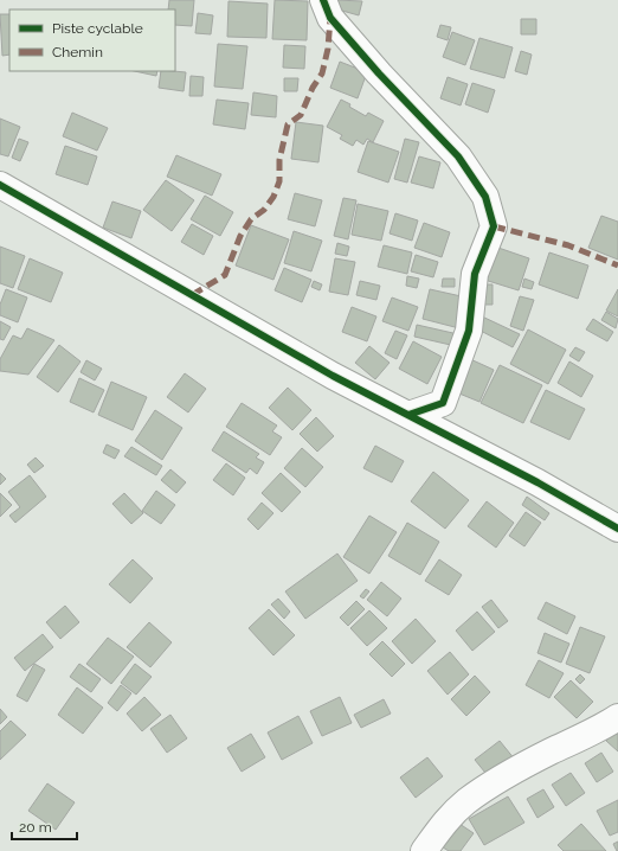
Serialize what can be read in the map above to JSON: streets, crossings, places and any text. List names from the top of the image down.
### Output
{
  "legend": ["Piste cyclable", "Chemin"],
  "scale_bar": "20 m"
}
